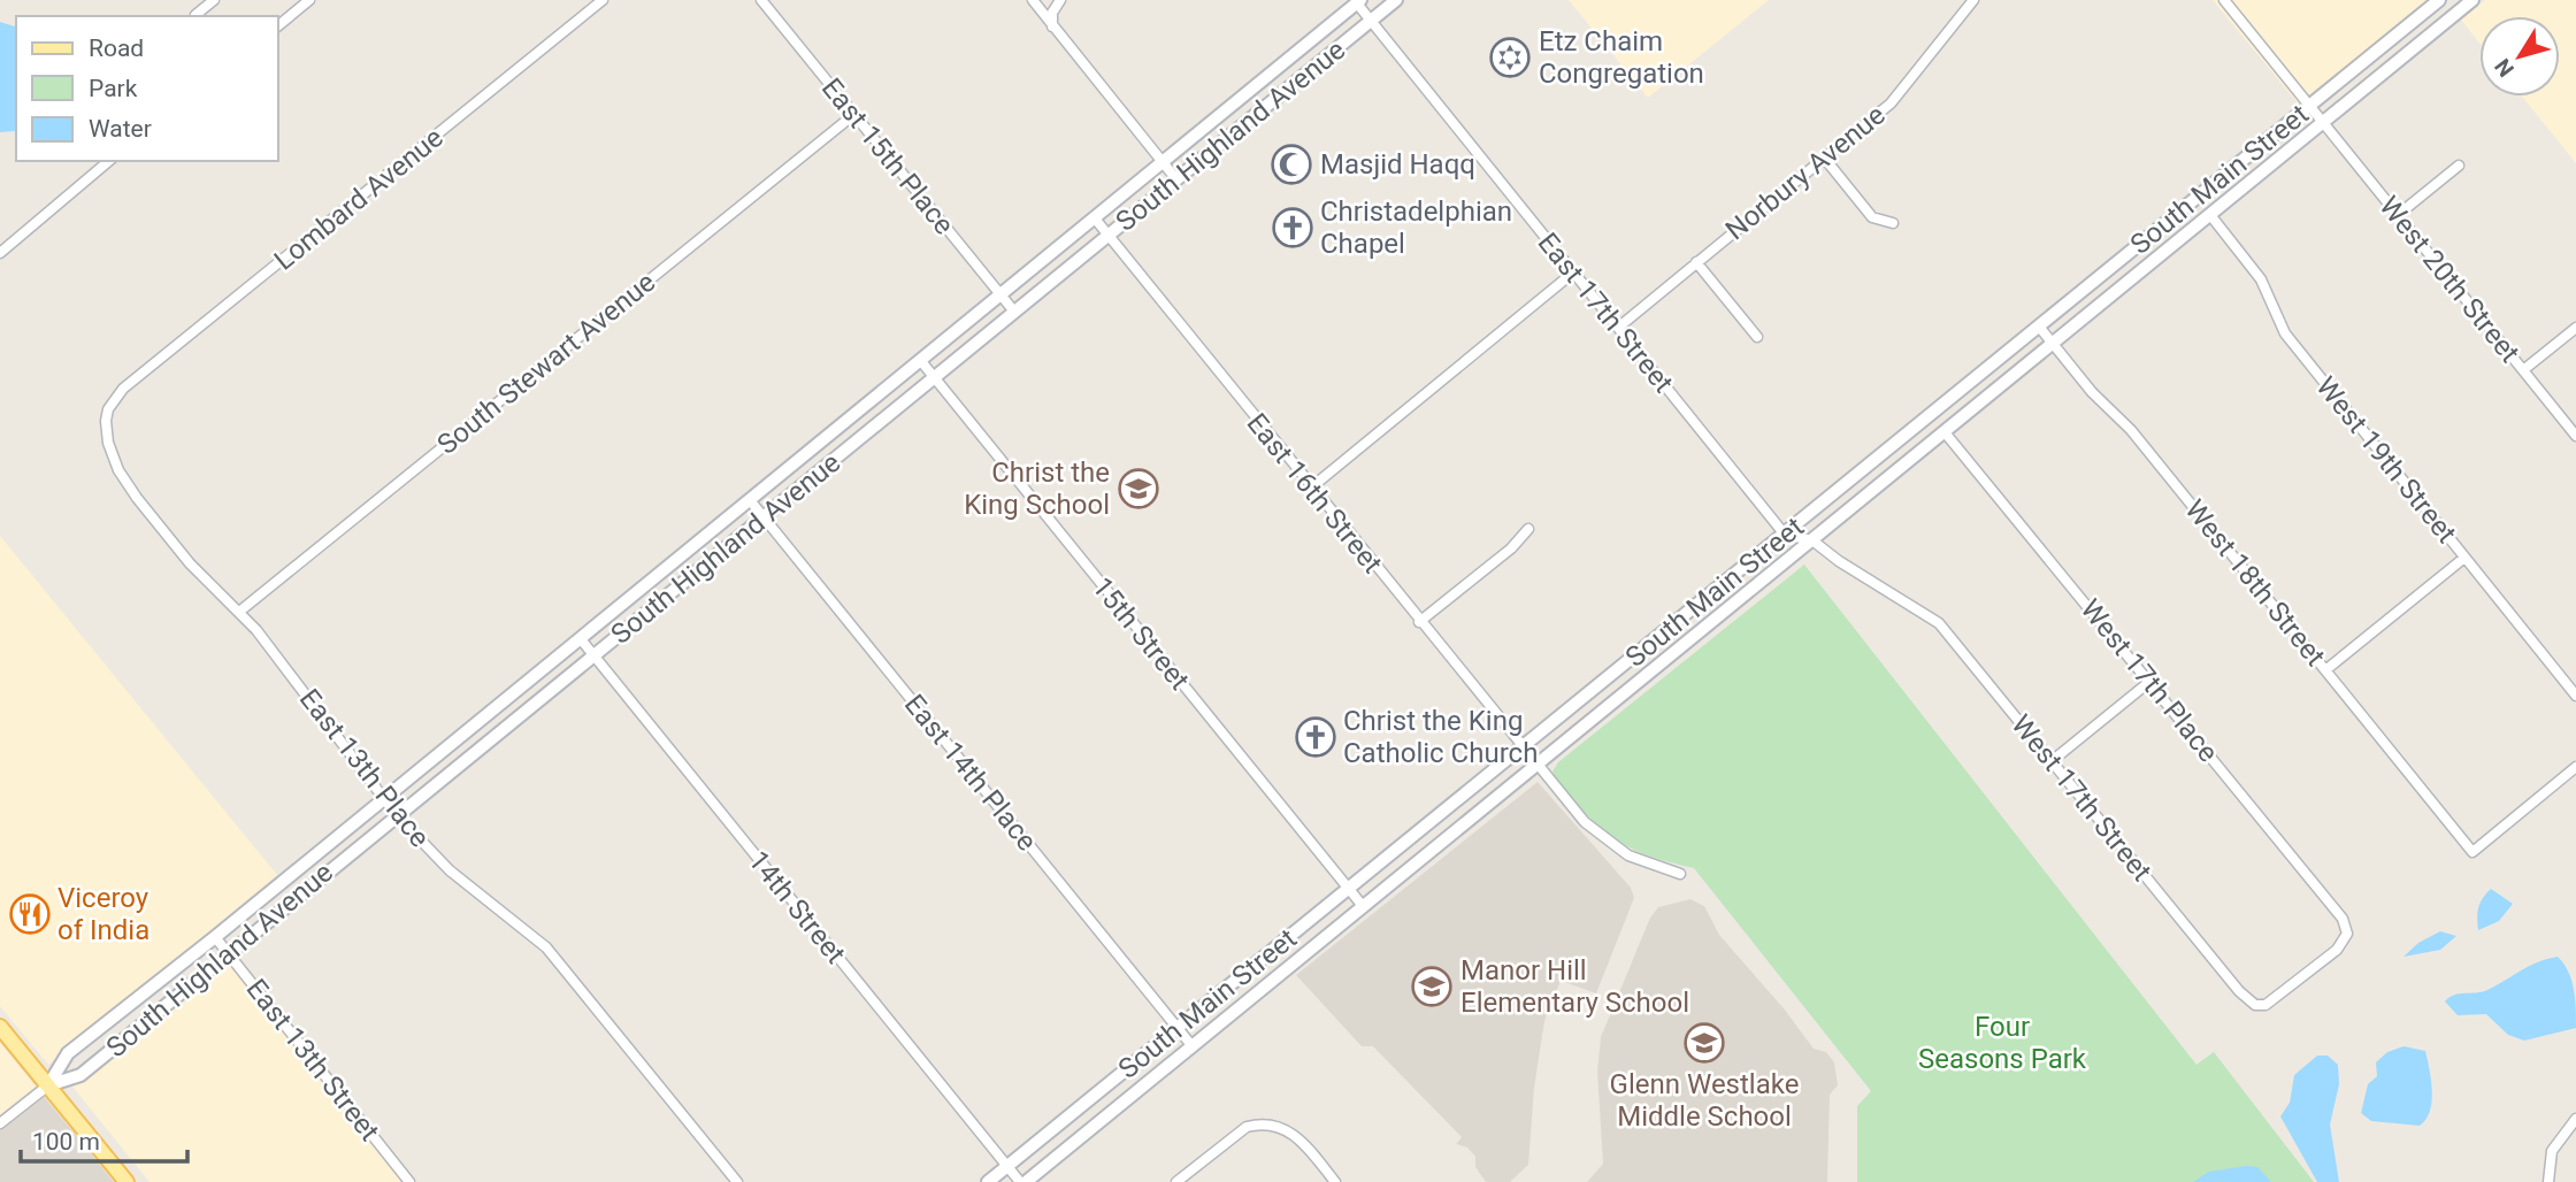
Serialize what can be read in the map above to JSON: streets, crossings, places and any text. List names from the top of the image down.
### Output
{
  "streets": {
    "street": [
      "South Highland Avenue",
      "East 15th Place",
      "Norbury Avenue",
      "South Main Street",
      "Lombard Avenue",
      "West 20th Street",
      "East 17th Street",
      "South Stewart Avenue",
      "West 19th Street",
      "East 16th Street",
      "West 18th Street",
      "15th Street",
      "West 17th Place",
      "East 13th Place",
      "East 14th Place",
      "West 17th Street",
      "14th Street",
      "East 13th Street"
    ]
  },
  "crossings": [
    ["South Highland Avenue", "East 15th Place"],
    ["South Highland Avenue", "East 17th Street"],
    ["South Highland Avenue", "East 16th Street"],
    ["South Highland Avenue", "15th Street"],
    ["South Highland Avenue", "East 13th Place"],
    ["South Highland Avenue", "East 14th Place"],
    ["South Highland Avenue", "14th Street"],
    ["South Highland Avenue", "East 13th Street"],
    ["East 15th Place", "South Stewart Avenue"],
    ["Norbury Avenue", "East 17th Street"],
    ["South Main Street", "West 20th Street"],
    ["South Main Street", "East 17th Street"],
    ["South Main Street", "West 19th Street"],
    ["South Main Street", "East 16th Street"],
    ["South Main Street", "West 18th Street"],
    ["South Main Street", "15th Street"],
    ["South Main Street", "West 17th Place"],
    ["South Main Street", "East 14th Place"],
    ["South Main Street", "West 17th Street"],
    ["South Main Street", "14th Street"],
    ["Lombard Avenue", "East 13th Place"],
    ["East 17th Street", "West 17th Street"],
    ["South Stewart Avenue", "East 13th Place"],
    ["West 17th Place", "West 17th Street"]
  ],
  "parks": ["Four Seasons Park"],
  "places": {
    "synagogue": ["Etz Chaim Congregation"],
    "mosque": ["Masjid Haqq"],
    "church": ["Christadelphian Chapel", "Christ the King Catholic Church"],
    "school or university": ["Christ the King School", "Manor Hill Elementary School", "Glenn Westlake Middle School"],
    "restaurant": ["Viceroy of India"]
  },
  "legend": ["Road", "Park", "Water"],
  "scale_bar": "100 m",
  "north": "bottom left"
}
